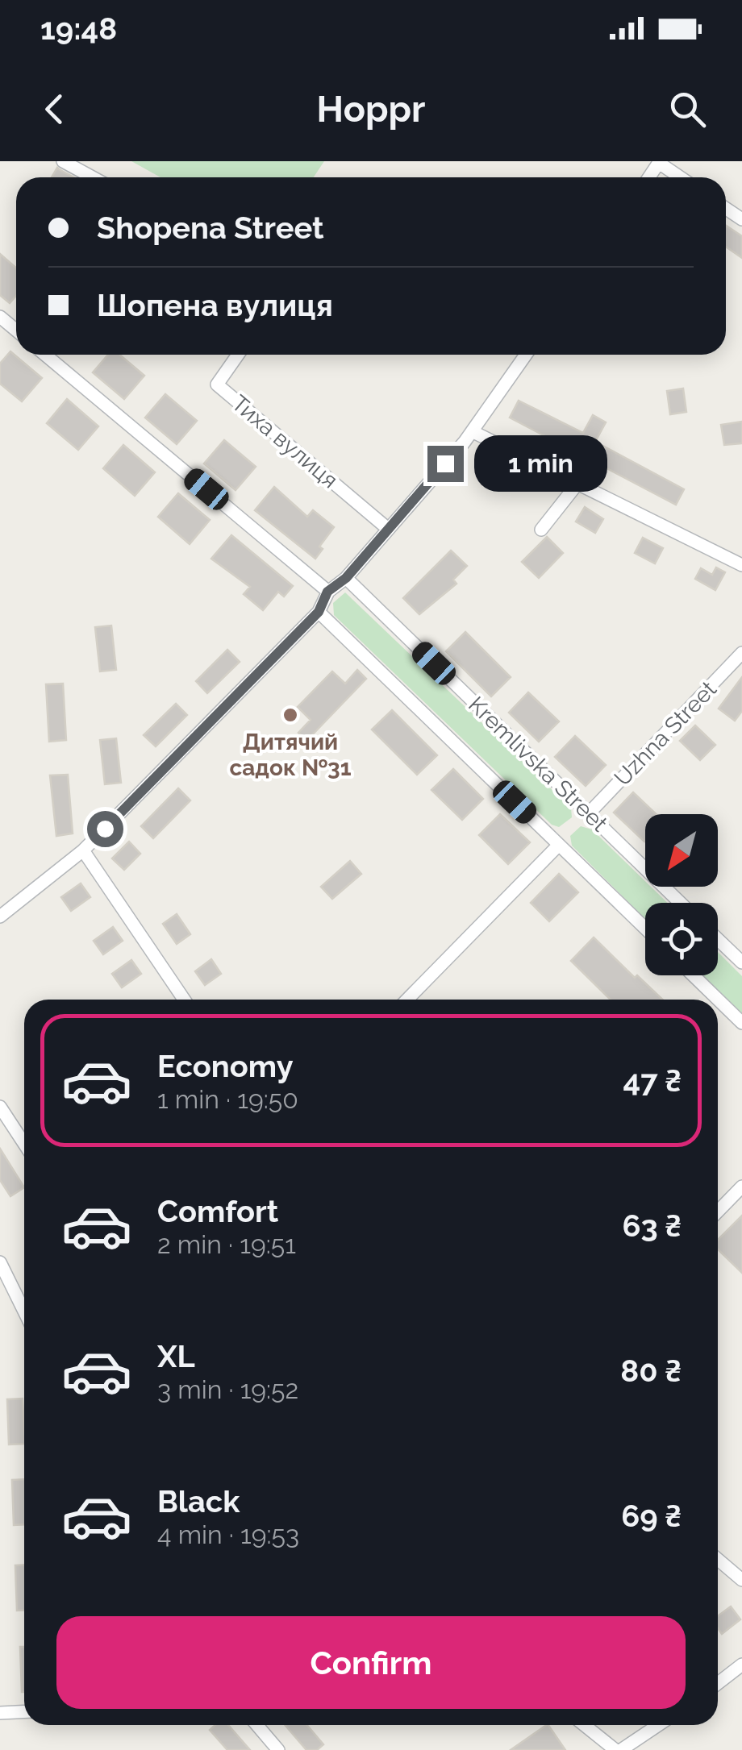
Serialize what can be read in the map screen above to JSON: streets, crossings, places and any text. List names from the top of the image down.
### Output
{
  "streets": {
    "street": ["Тиха вулиця", "Uzhna Street", "Kremlivska Street"]
  },
  "crossings": [
    ["Uzhna Street", "Kremlivska Street"]
  ],
  "places": ["Дитячий садок №31"],
  "north": "bottom left",
  "page": {
    "status": "19:48",
    "header": "Hoppr",
    "banner": ["Shopena Street", "Шопена вулиця"],
    "bubble": "1 min",
    "list": [
      {
        "name": "Economy",
        "note": "1 min · 19:50",
        "value": "47 ₴"
      },
      {
        "name": "Comfort",
        "note": "2 min · 19:51",
        "value": "63 ₴"
      },
      {
        "name": "XL",
        "note": "3 min · 19:52",
        "value": "80 ₴"
      },
      {
        "name": "Black",
        "note": "4 min · 19:53",
        "value": "69 ₴"
      }
    ],
    "buttons": "Confirm"
  }
}
